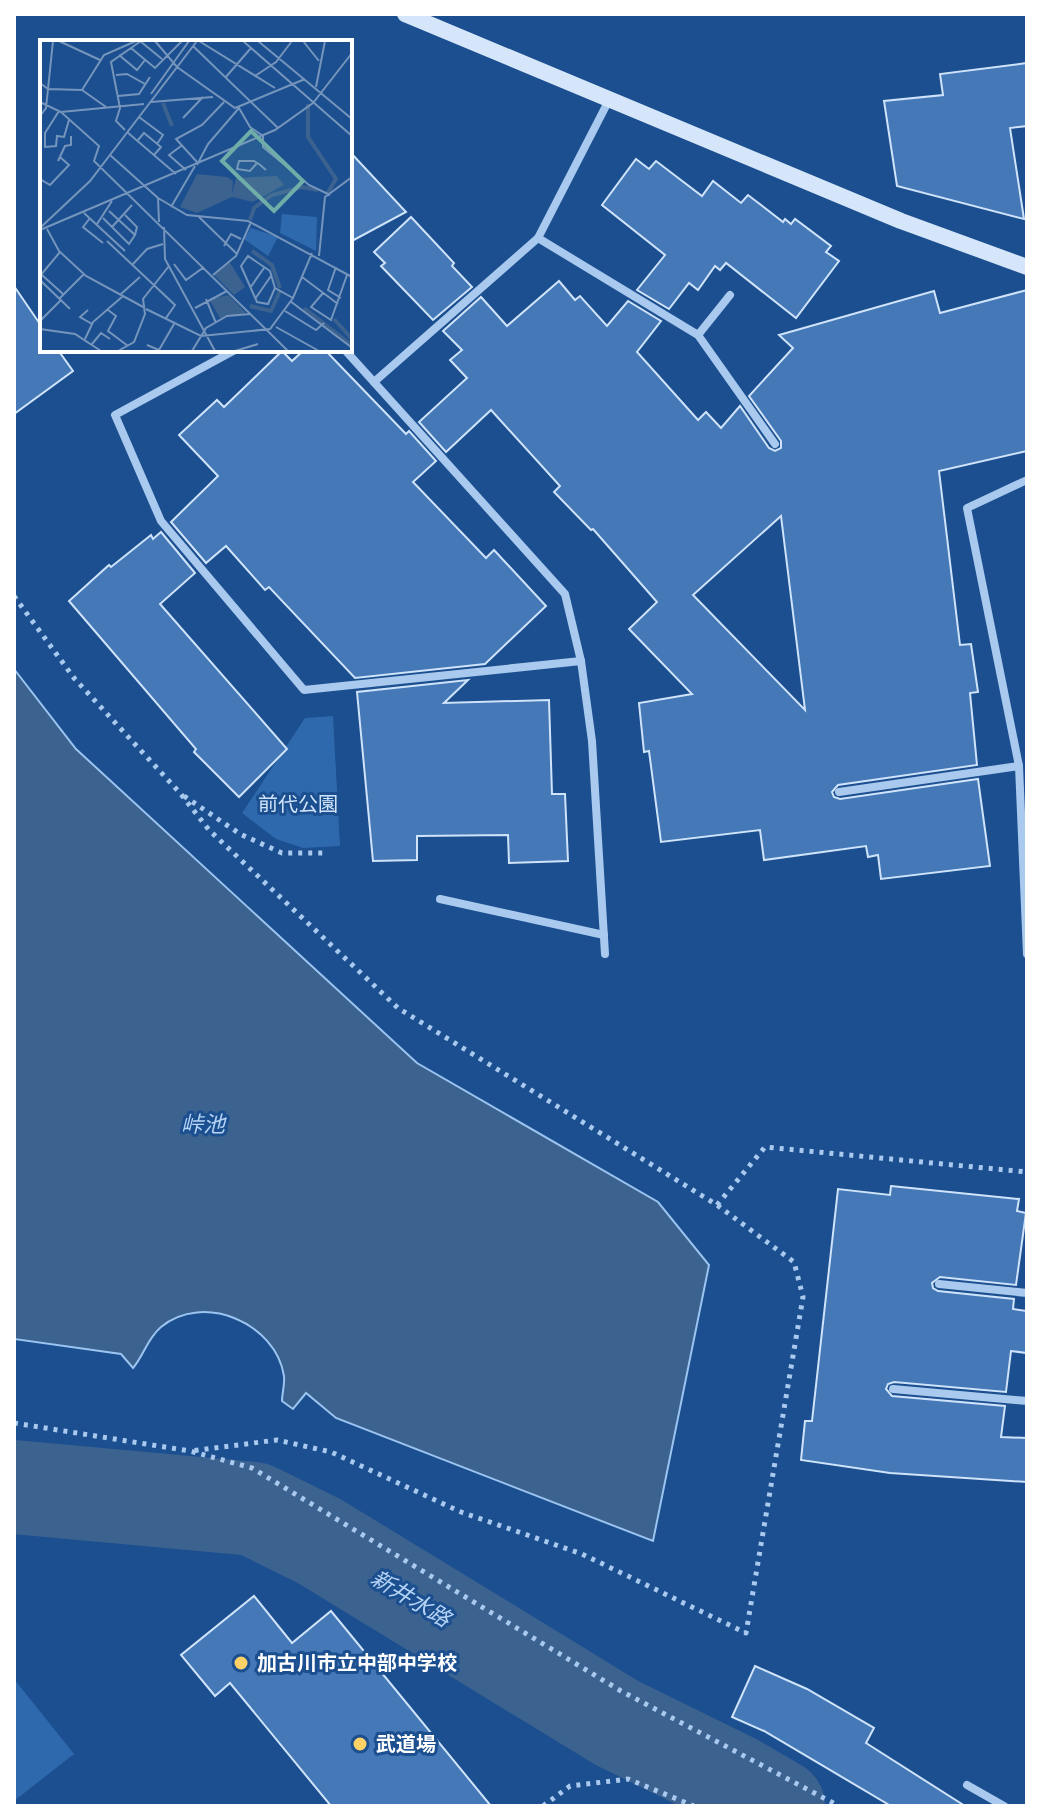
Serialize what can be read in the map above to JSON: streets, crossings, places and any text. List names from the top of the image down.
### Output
{
  "water": ["峠池", "新井水路"],
  "parks": ["前代公園"],
  "places": ["加古川市立中部中学校", "武道場"]
}
